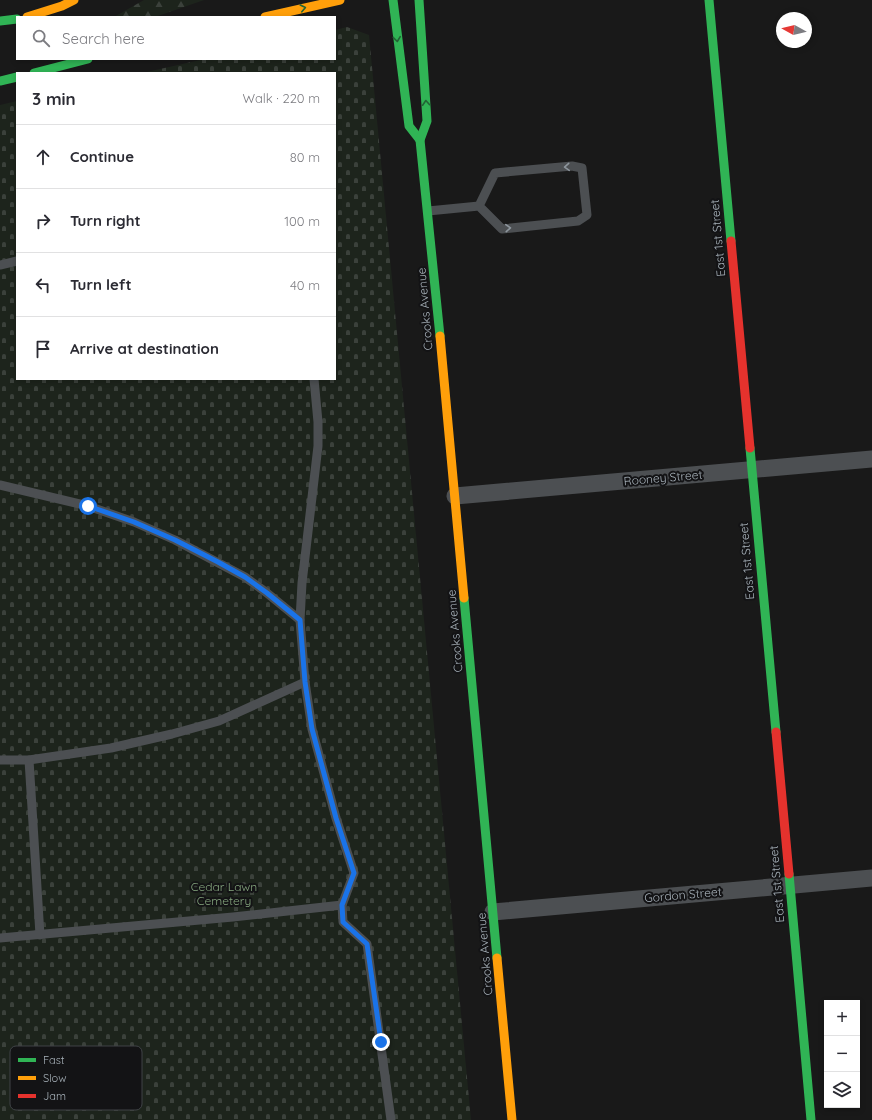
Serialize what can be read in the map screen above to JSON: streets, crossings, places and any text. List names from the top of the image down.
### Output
{
  "streets": {
    "main road": ["East 1st Street", "Crooks Avenue"],
    "street": ["Rooney Street", "Gordon Street"]
  },
  "crossings": [
    ["East 1st Street", "Rooney Street"],
    ["East 1st Street", "Gordon Street"],
    ["Crooks Avenue", "Rooney Street"],
    ["Crooks Avenue", "Gordon Street"]
  ],
  "parks": ["Cedar Lawn Cemetery"],
  "legend": ["Fast", "Slow", "Jam"],
  "north": "left",
  "page": {
    "search": "Search here",
    "heading": ["3 min", "Walk · 220 m"],
    "list": [
      ["Continue", "80 m"],
      ["Turn right", "100 m"],
      ["Turn left", "40 m"],
      "Arrive at destination"
    ],
    "map_buttons": ["+", "−"]
  }
}
